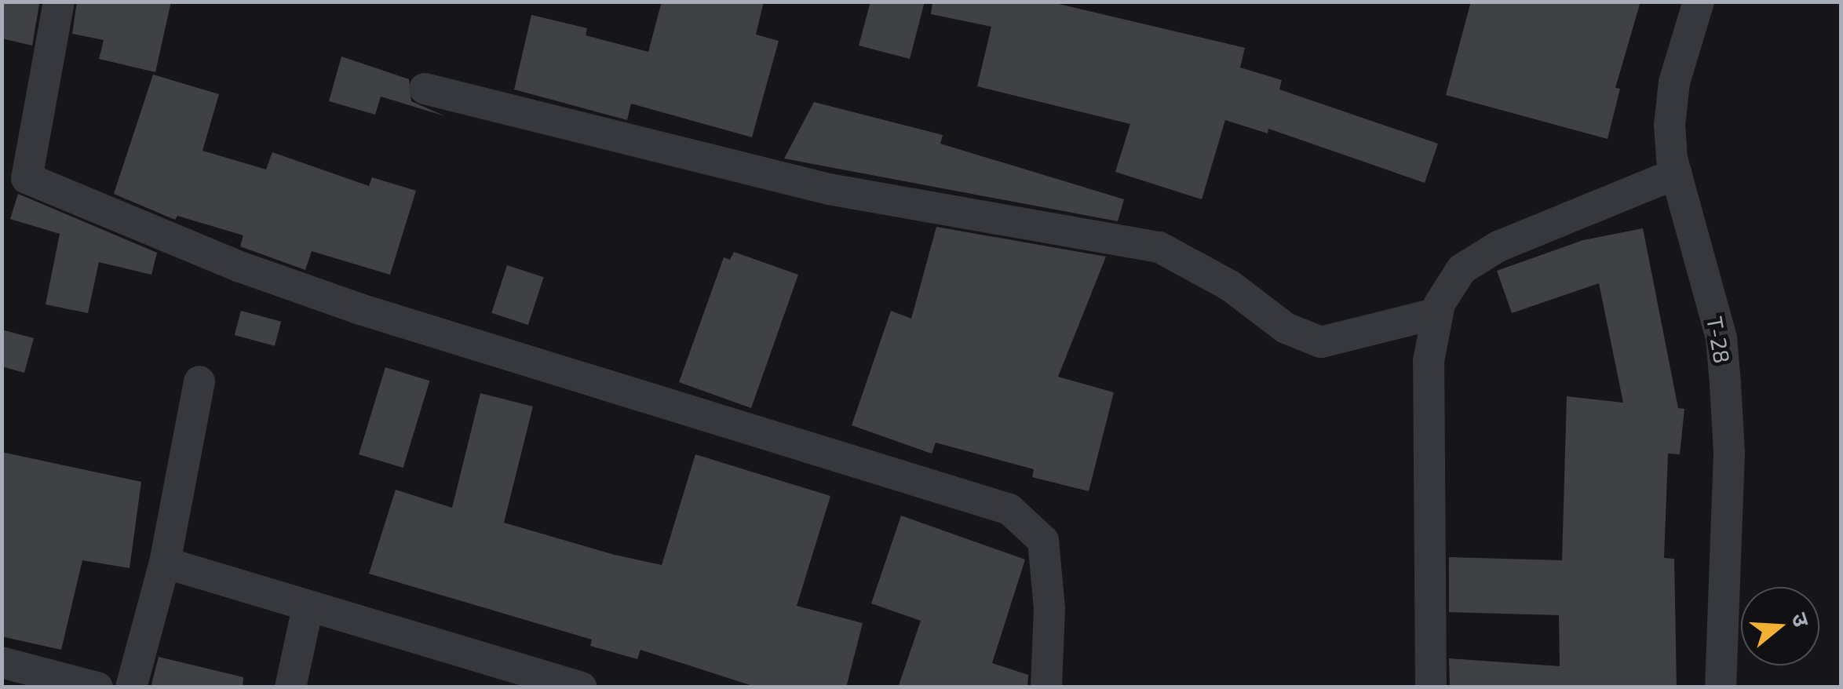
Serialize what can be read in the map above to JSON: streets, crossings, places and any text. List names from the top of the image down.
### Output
{
  "streets": {
    "street": ["T-28"]
  },
  "north": "right"
}
